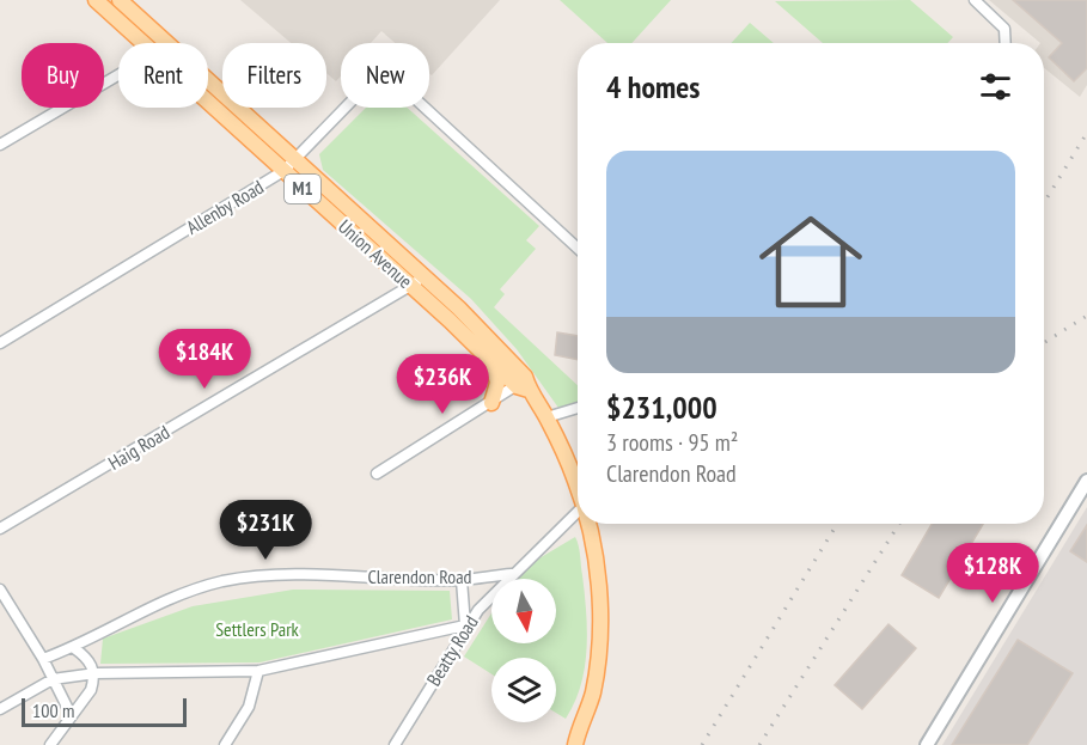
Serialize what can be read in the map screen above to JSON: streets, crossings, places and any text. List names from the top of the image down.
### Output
{
  "streets": {
    "main road": ["M1", "Union Avenue"],
    "street": [
      "Allenby Road",
      "Haig Road",
      "Clarendon Road",
      "Beatty Road"
    ]
  },
  "crossings": [
    ["Allenby Road", "Union Avenue"],
    ["Union Avenue", "Haig Road"],
    ["Clarendon Road", "Beatty Road"]
  ],
  "parks": ["Settlers Park"],
  "scale_bar": "100 m",
  "north": "bottom",
  "page": {
    "chip": [
      "Buy",
      "Rent",
      "Filters",
      "New"
    ],
    "heading": "4 homes",
    "list": [
      {
        "name": "$231,000",
        "note": "3 rooms · 95 m² · Clarendon Road"
      }
    ],
    "price": [
      "$184K",
      "$236K",
      "$231K",
      "$128K"
    ],
    "scale": "100 m"
  }
}
